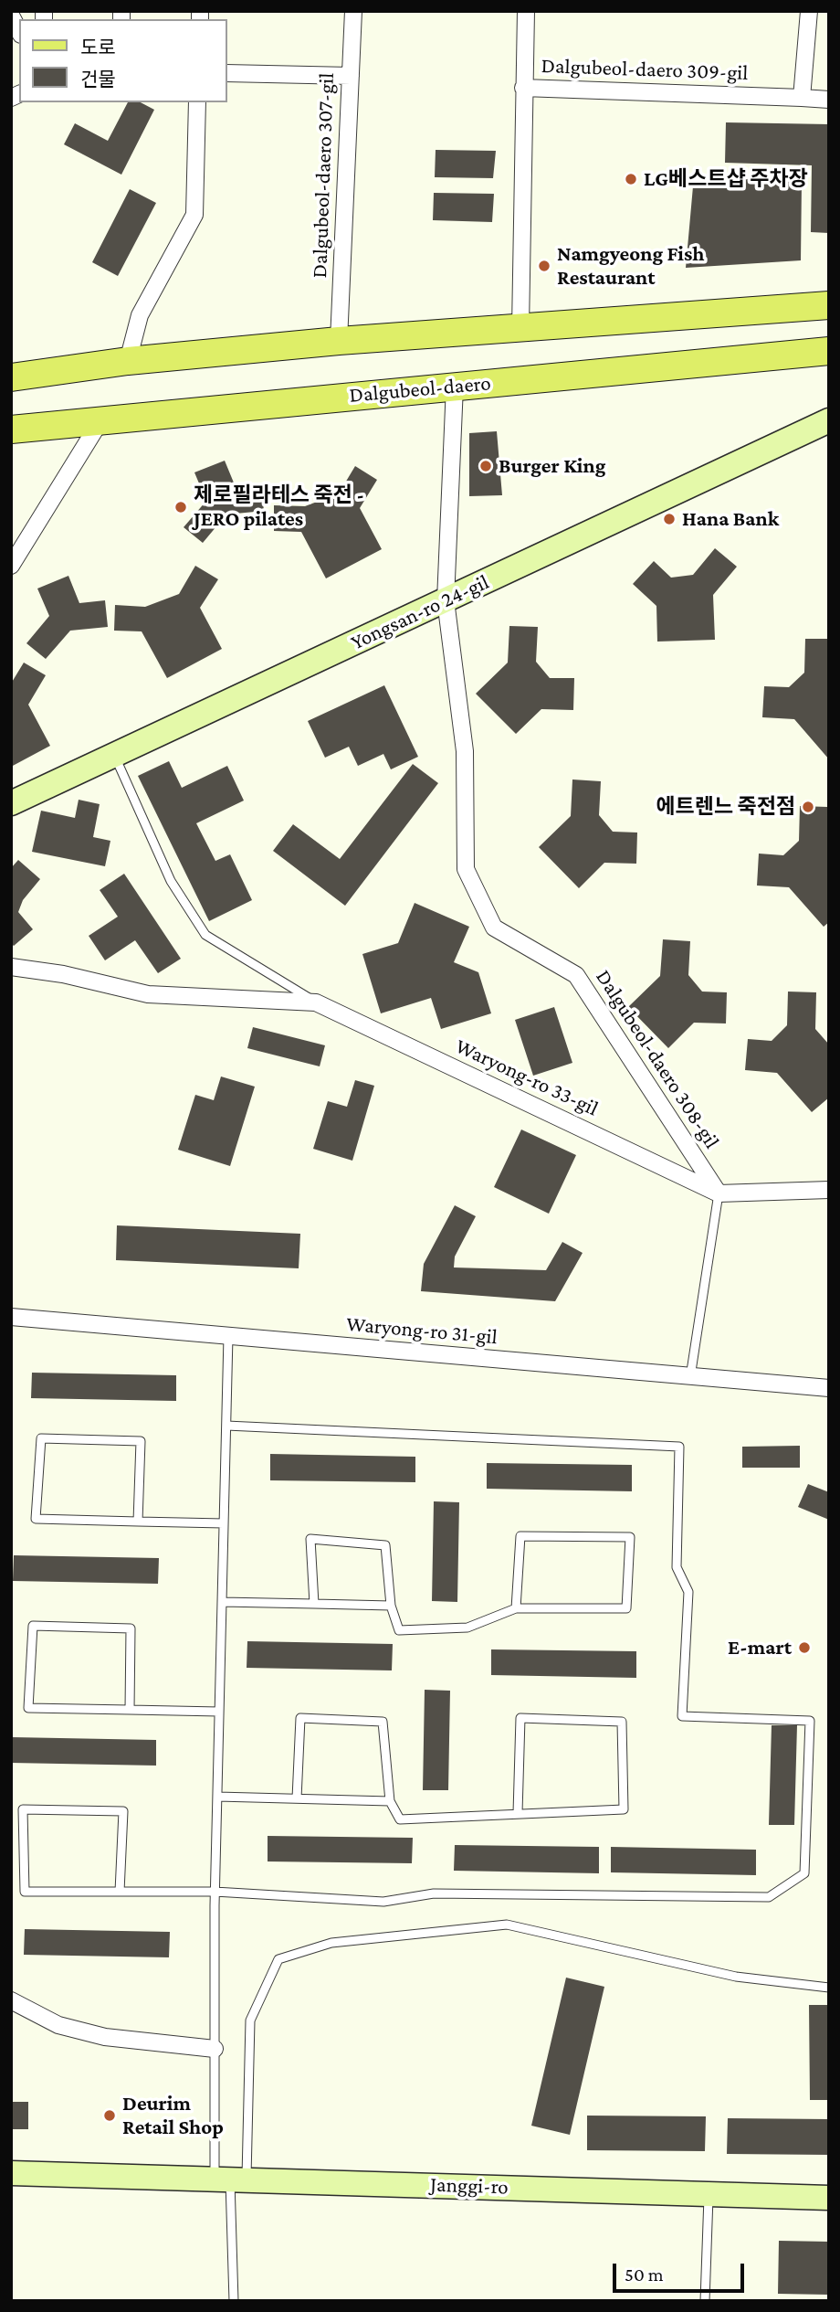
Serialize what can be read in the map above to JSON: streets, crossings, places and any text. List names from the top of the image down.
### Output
{
  "streets": {
    "main road": ["Dalgubeol-daero"],
    "street": [
      "Dalgubeol-daero 309-gil",
      "Dalgubeol-daero 307-gil",
      "Yongsan-ro 24-gil",
      "Dalgubeol-daero 308-gil",
      "Waryong-ro 33-gil",
      "Waryong-ro 31-gil",
      "Janggi-ro"
    ]
  },
  "crossings": [
    ["Dalgubeol-daero", "Dalgubeol-daero 308-gil"],
    ["Yongsan-ro 24-gil", "Dalgubeol-daero 308-gil"],
    ["Yongsan-ro 24-gil", "Waryong-ro 33-gil"],
    ["Dalgubeol-daero 308-gil", "Waryong-ro 33-gil"]
  ],
  "places": [
    "LG베스트샵 주차장",
    "Namgyeong Fish Restaurant",
    "Burger King",
    "제로필라테스 죽전 - JERO pilates",
    "Hana Bank",
    "에트렌느 죽전점",
    "E-mart",
    "Deurim Retail Shop"
  ],
  "legend": ["도로", "건물"],
  "scale_bar": "50 m"
}
